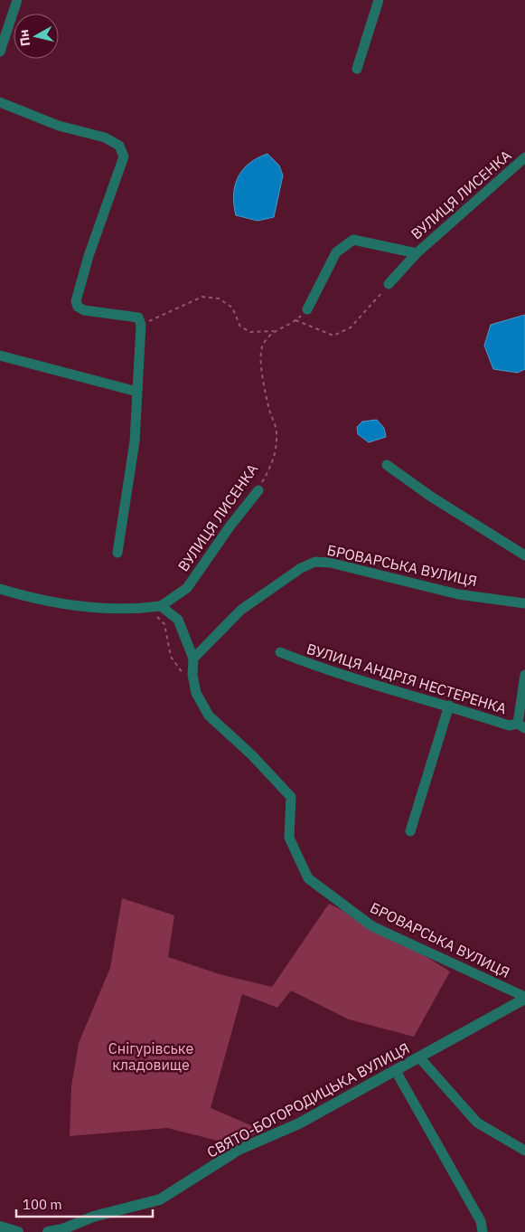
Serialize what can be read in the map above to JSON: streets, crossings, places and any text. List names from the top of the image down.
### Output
{
  "streets": {
    "street": [
      "ВУЛИЦЯ ЛИСЕНКА",
      "БРОВАРСЬКА ВУЛИЦЯ",
      "ВУЛИЦЯ АНДРІЯ НЕСТЕРЕНКА",
      "СВЯТО-БОГОРОДИЦЬКА ВУЛИЦЯ"
    ]
  },
  "crossings": [
    ["БРОВАРСЬКА ВУЛИЦЯ", "СВЯТО-БОГОРОДИЦЬКА ВУЛИЦЯ"]
  ],
  "parks": ["Снігурівське кладовище"],
  "scale_bar": "100 m",
  "north": "left"
}
